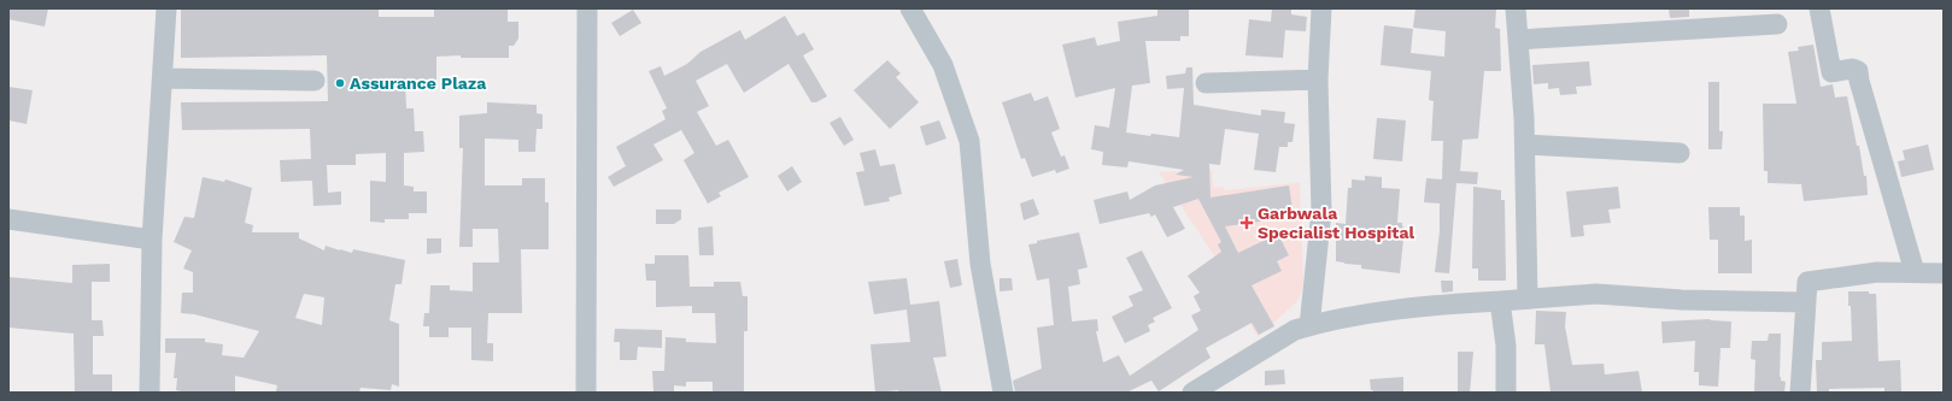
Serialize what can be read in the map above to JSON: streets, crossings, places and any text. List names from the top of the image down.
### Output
{
  "places": {
    "other": ["Assurance Plaza"],
    "health": ["Garbwala Specialist Hospital"]
  }
}
